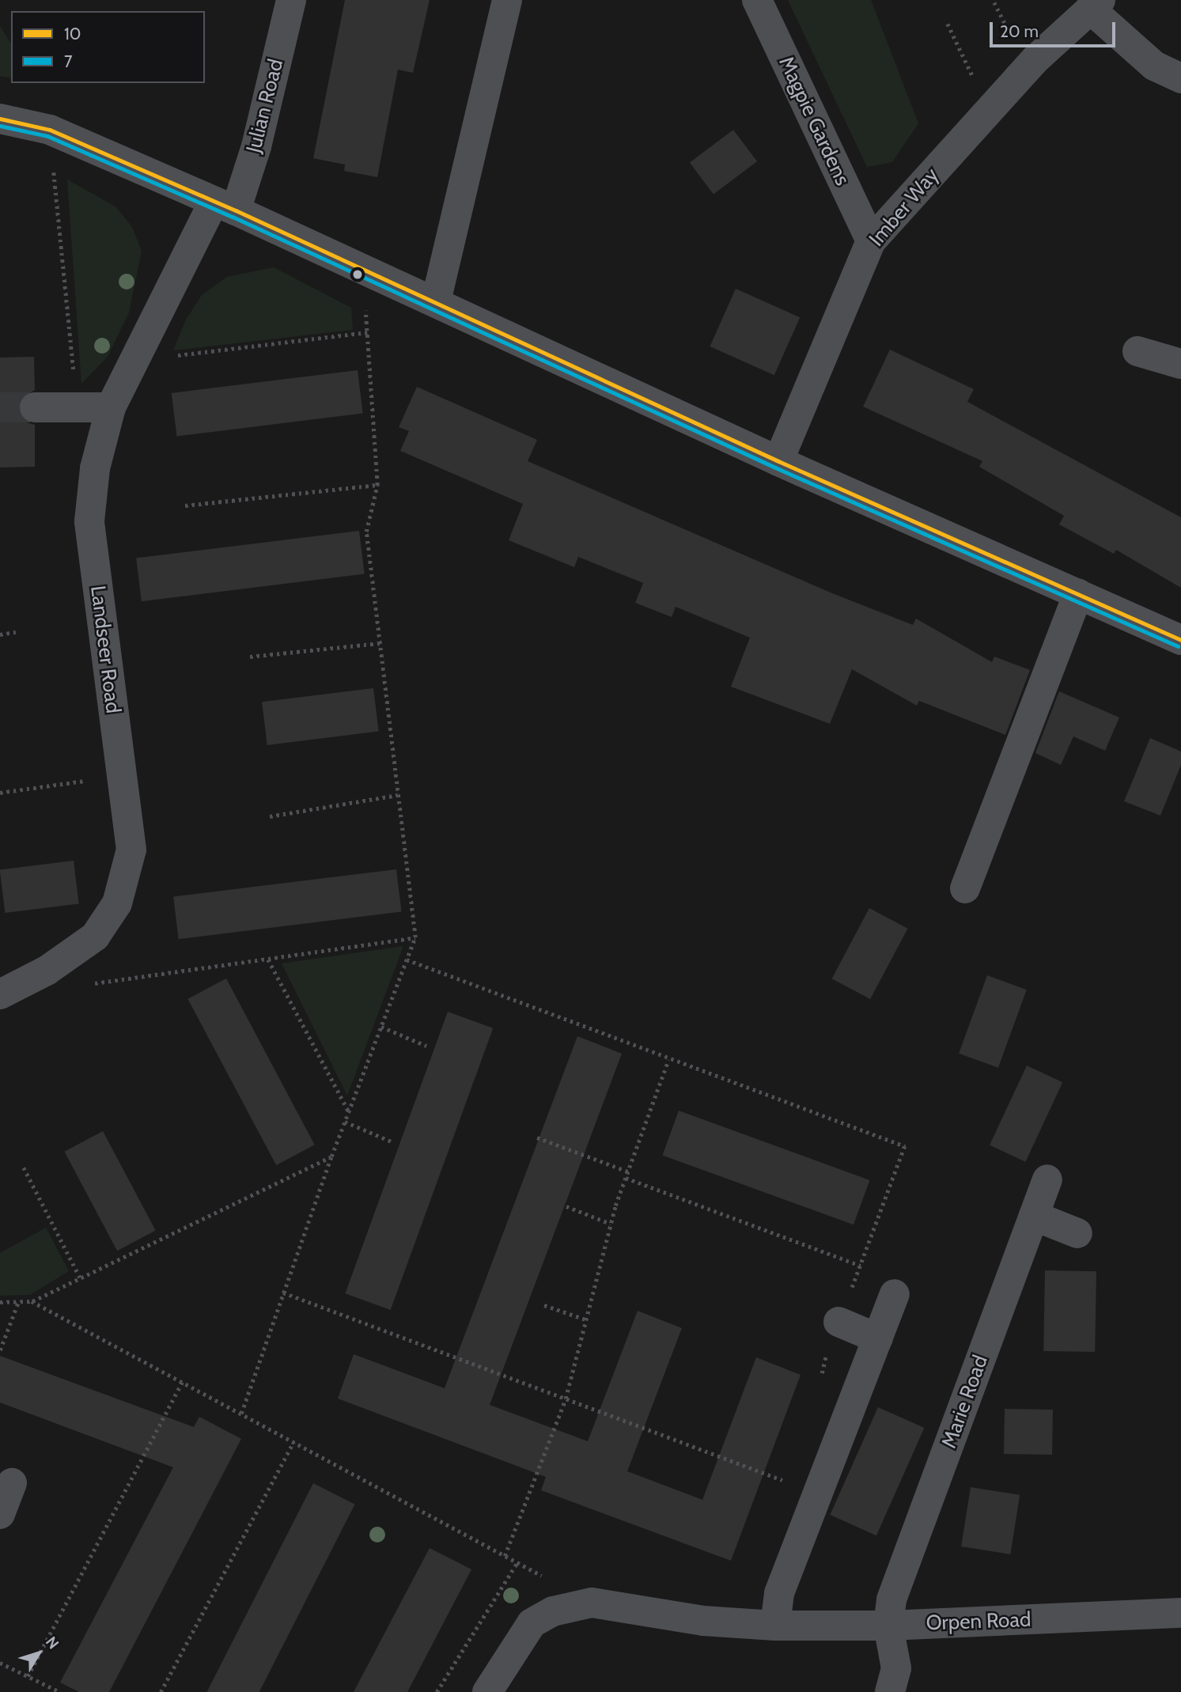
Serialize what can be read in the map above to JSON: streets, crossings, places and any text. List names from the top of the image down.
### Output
{
  "streets": {
    "street": [
      "Julian Road",
      "Magpie Gardens",
      "Imber Way",
      "Landseer Road",
      "Marie Road",
      "Orpen Road"
    ]
  },
  "crossings": [
    ["Julian Road", "Landseer Road"],
    ["Magpie Gardens", "Imber Way"],
    ["Marie Road", "Orpen Road"]
  ],
  "lines": ["transit line 10", "transit line 7"],
  "legend": ["10", "7"],
  "scale_bar": "20 m",
  "north": "top right"
}
